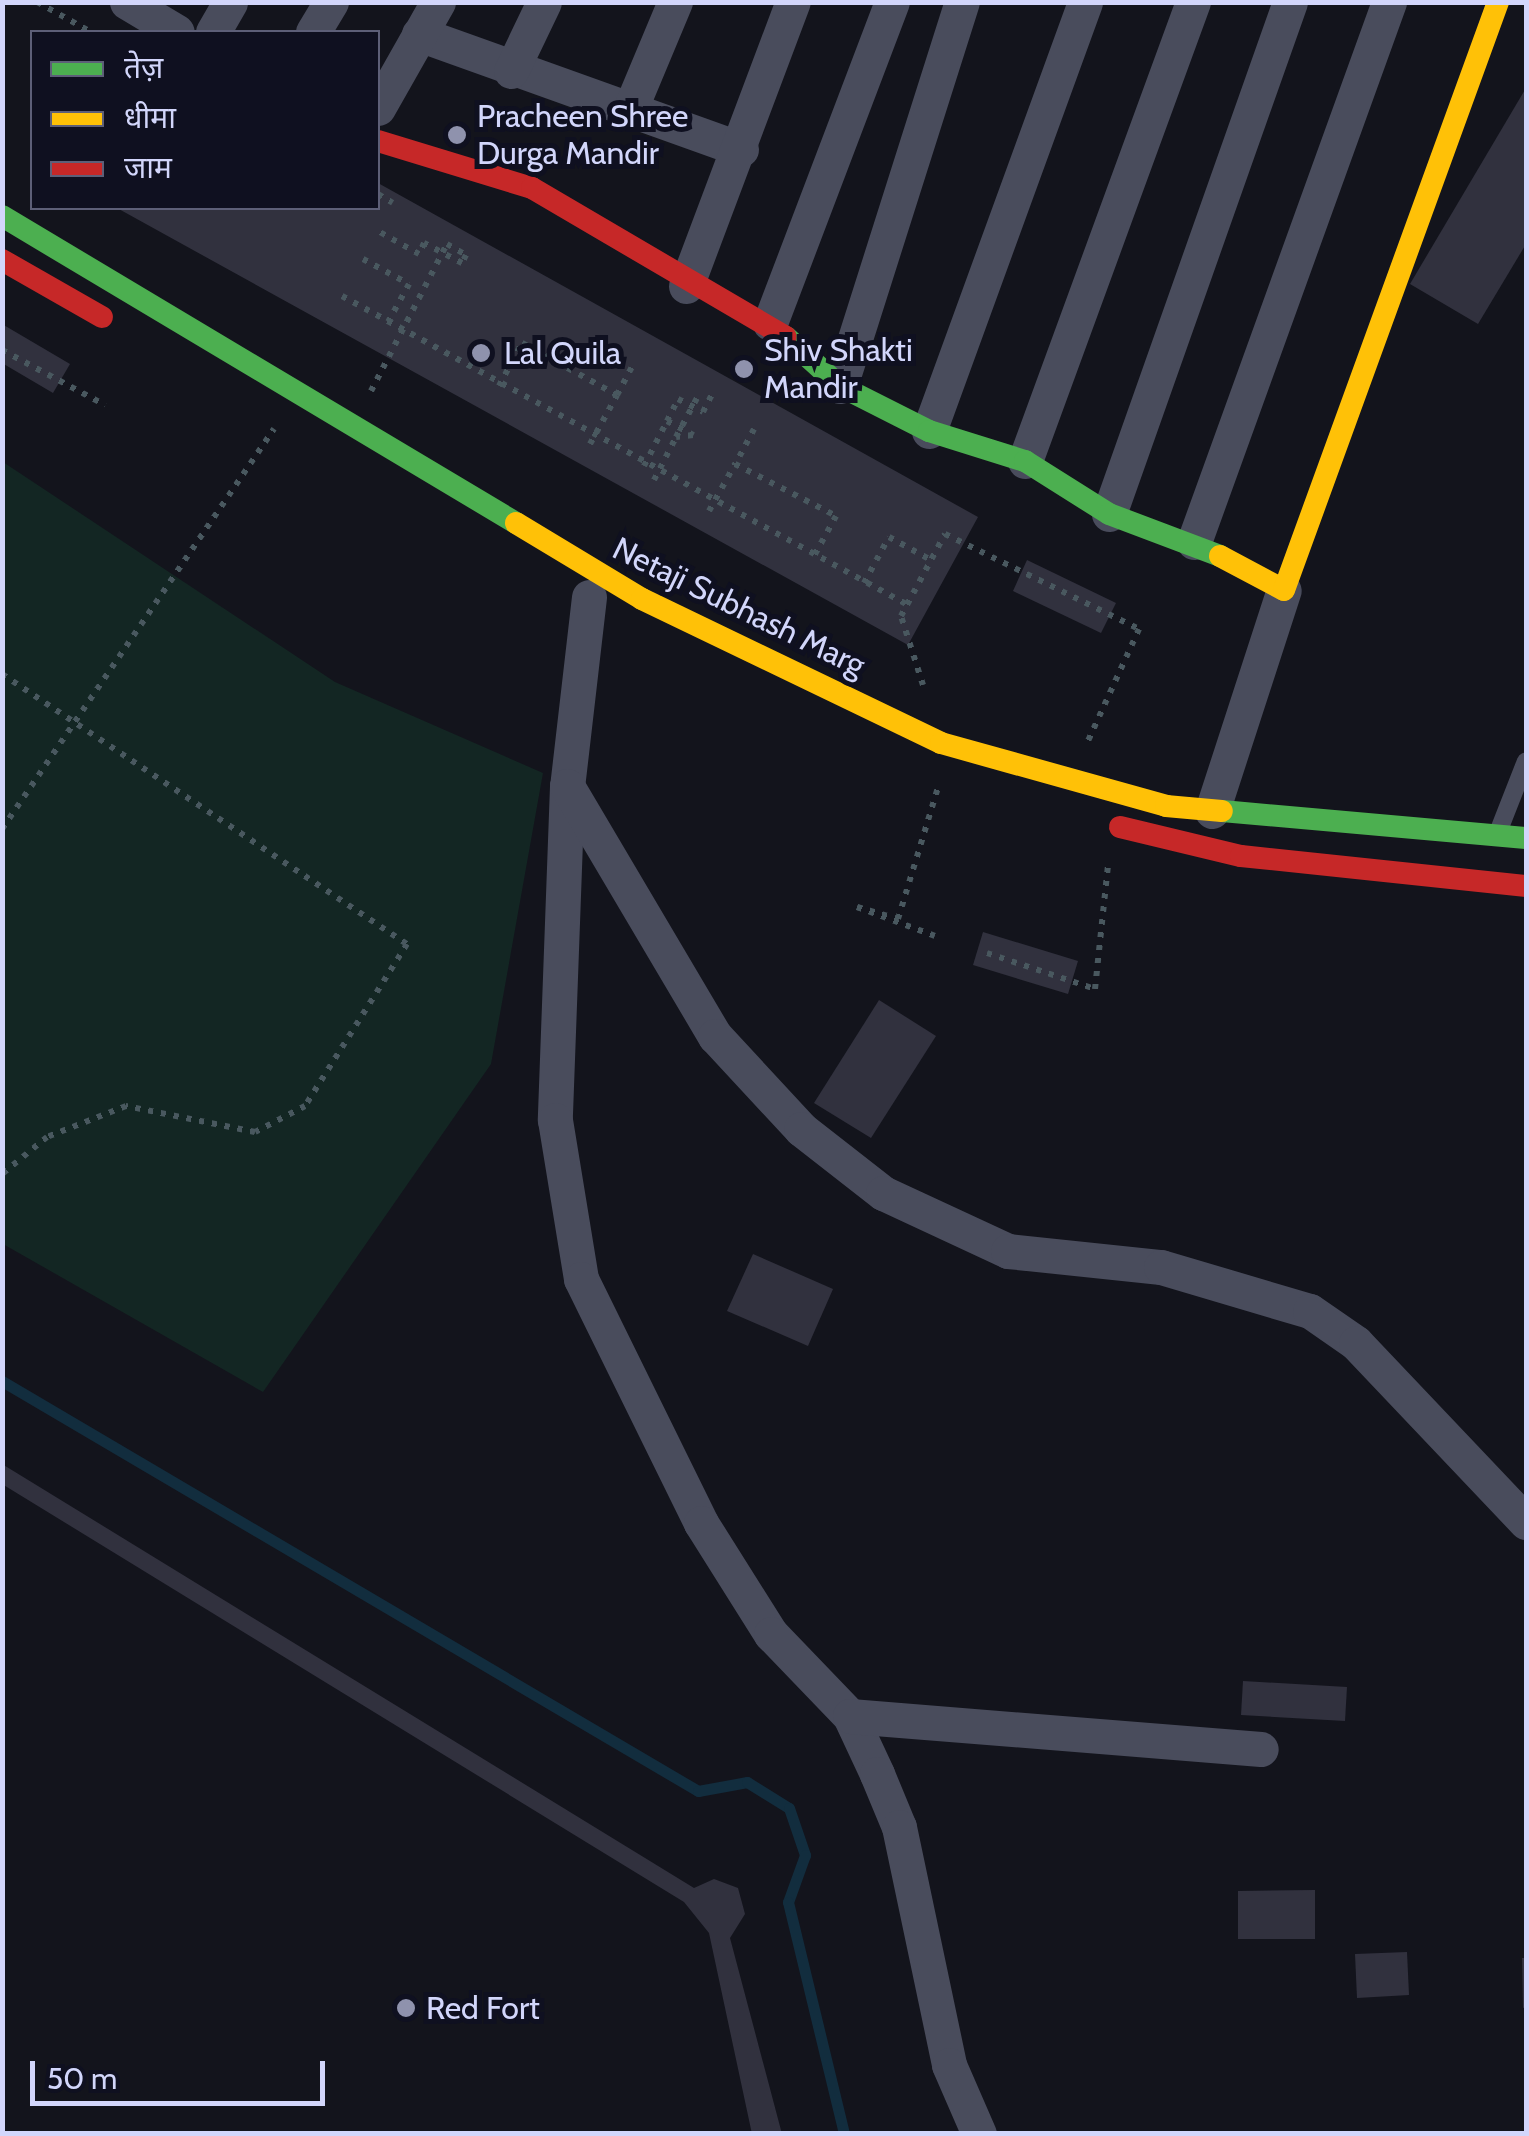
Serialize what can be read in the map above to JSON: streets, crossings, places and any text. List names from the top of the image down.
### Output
{
  "streets": {
    "main road": ["Netaji Subhash Marg"]
  },
  "places": [
    "Pracheen Shree Durga Mandir",
    "Lal Quila",
    "Shiv Shakti Mandir",
    "Red Fort"
  ],
  "legend": ["तेज़", "धीमा", "जाम"],
  "scale_bar": "50 m"
}
